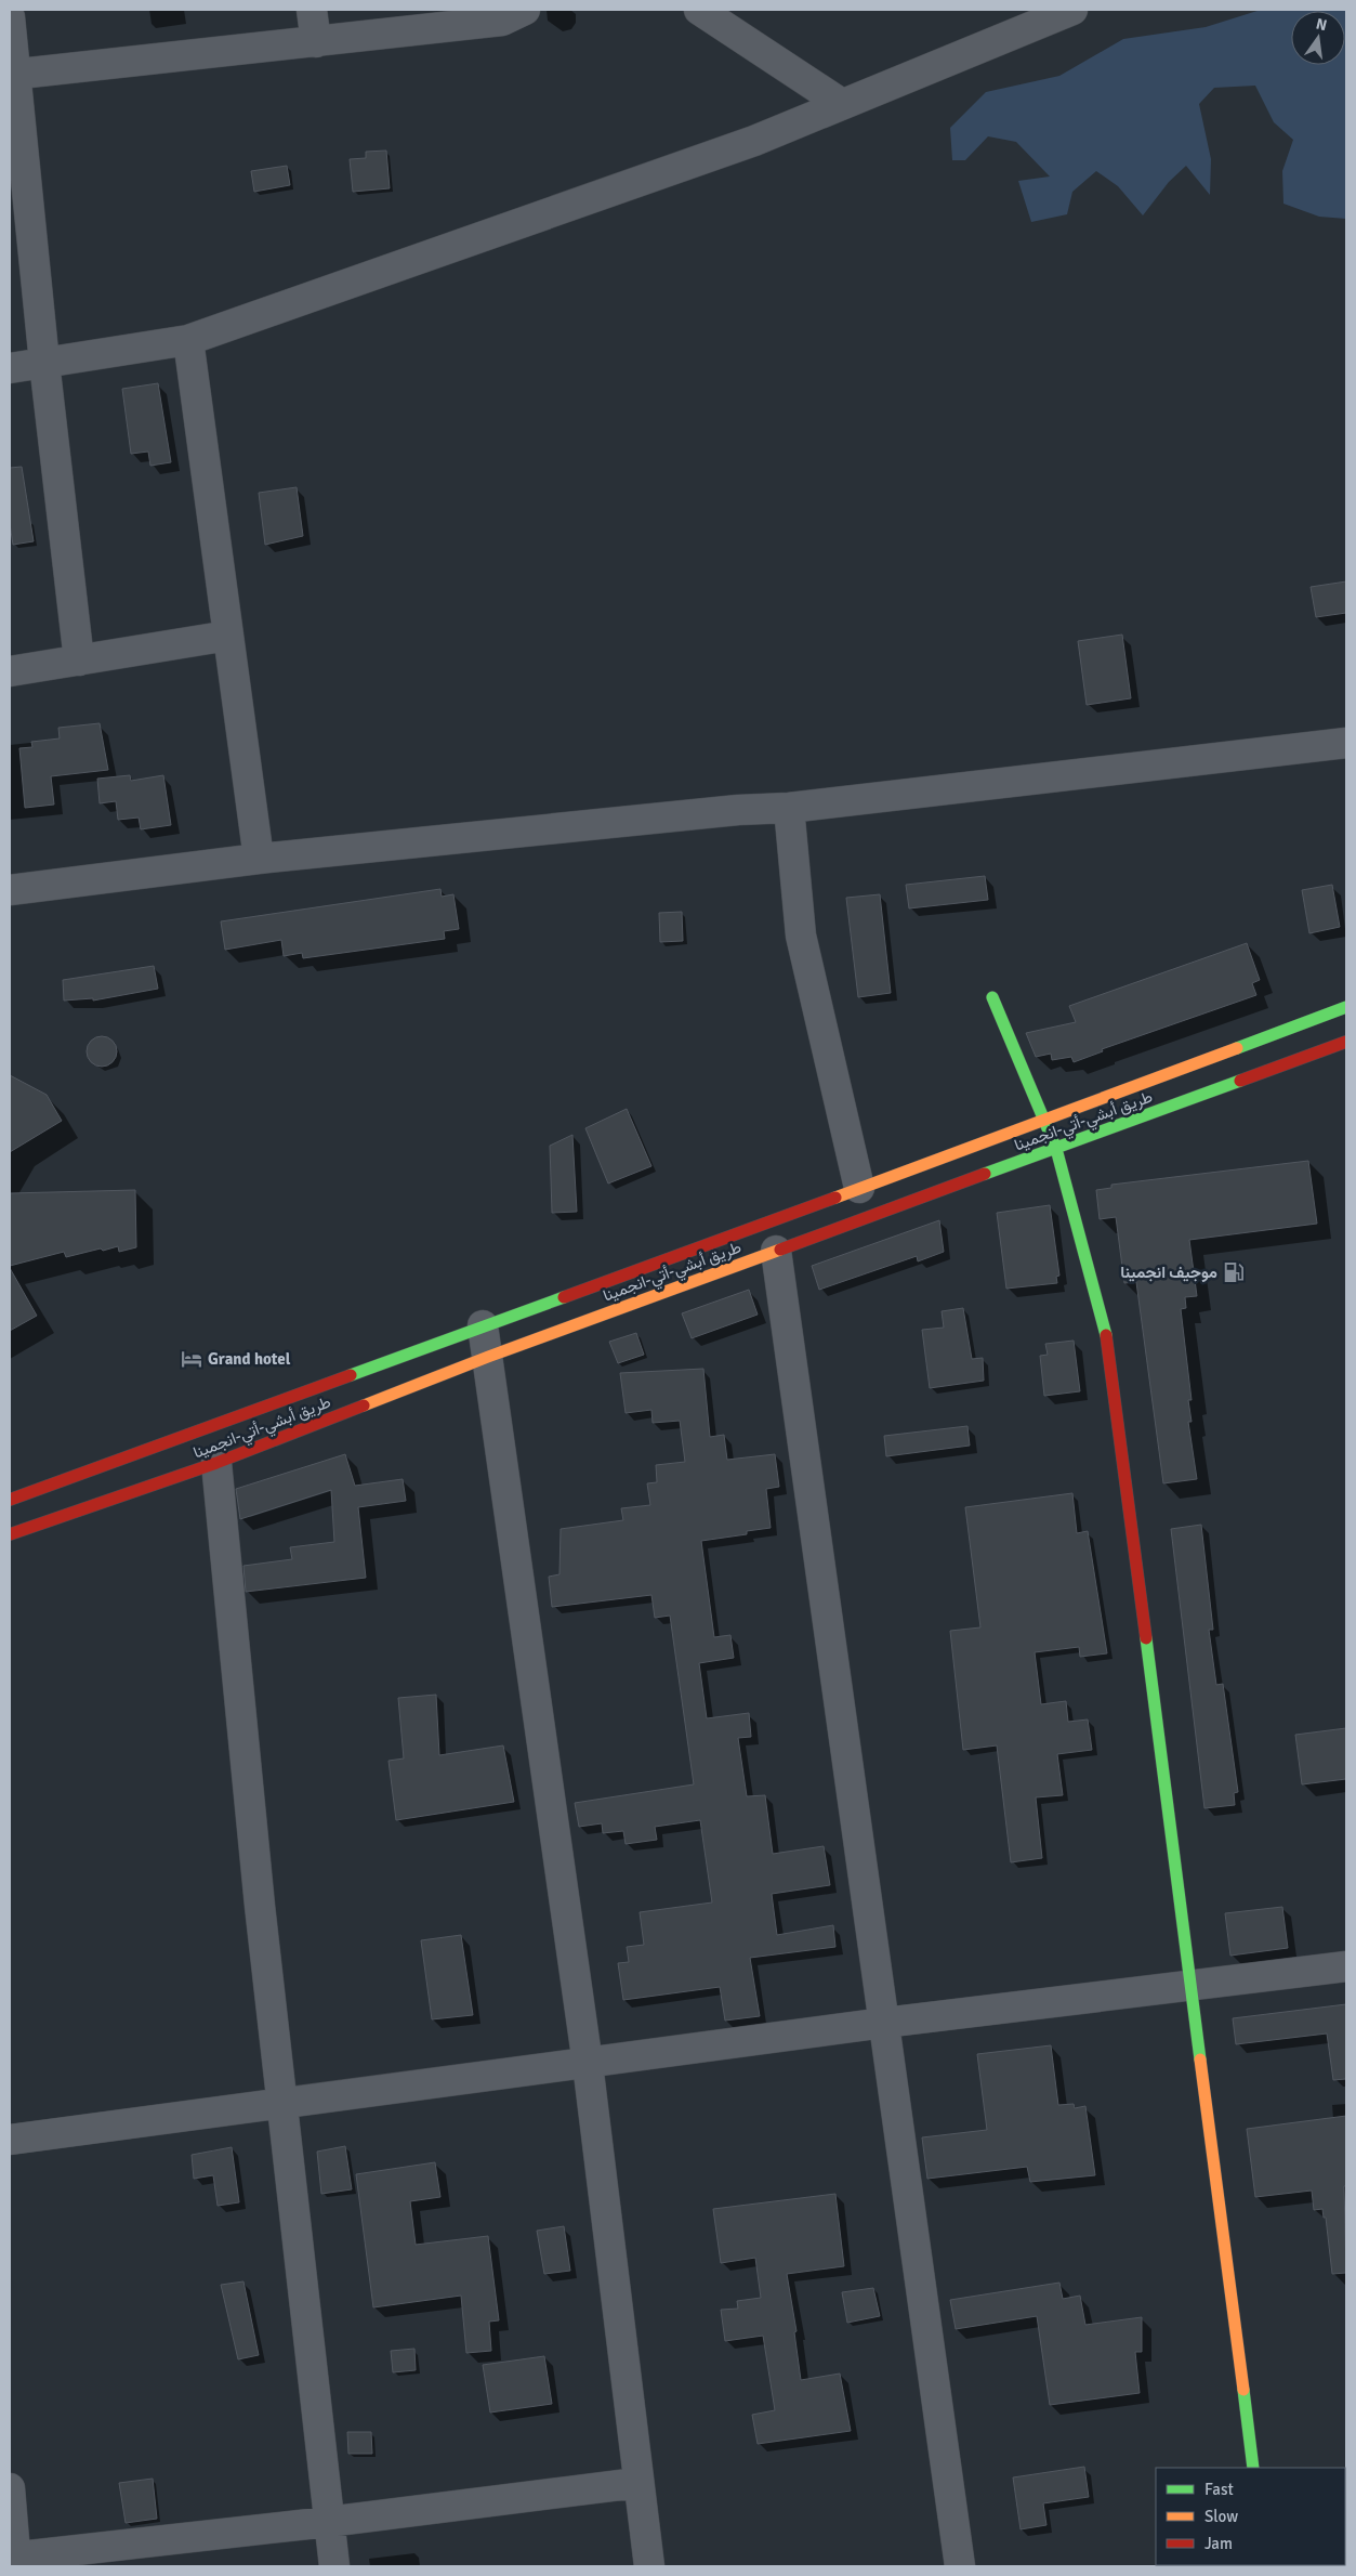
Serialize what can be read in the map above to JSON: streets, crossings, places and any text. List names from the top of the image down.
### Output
{
  "streets": {
    "main road": ["طريق أبشي-أتي-انجمينا"]
  },
  "places": {
    "fuel station": ["موجيف انجمينا"],
    "hotel": ["Grand hotel"]
  },
  "legend": ["Fast", "Slow", "Jam"],
  "north": "top"
}
